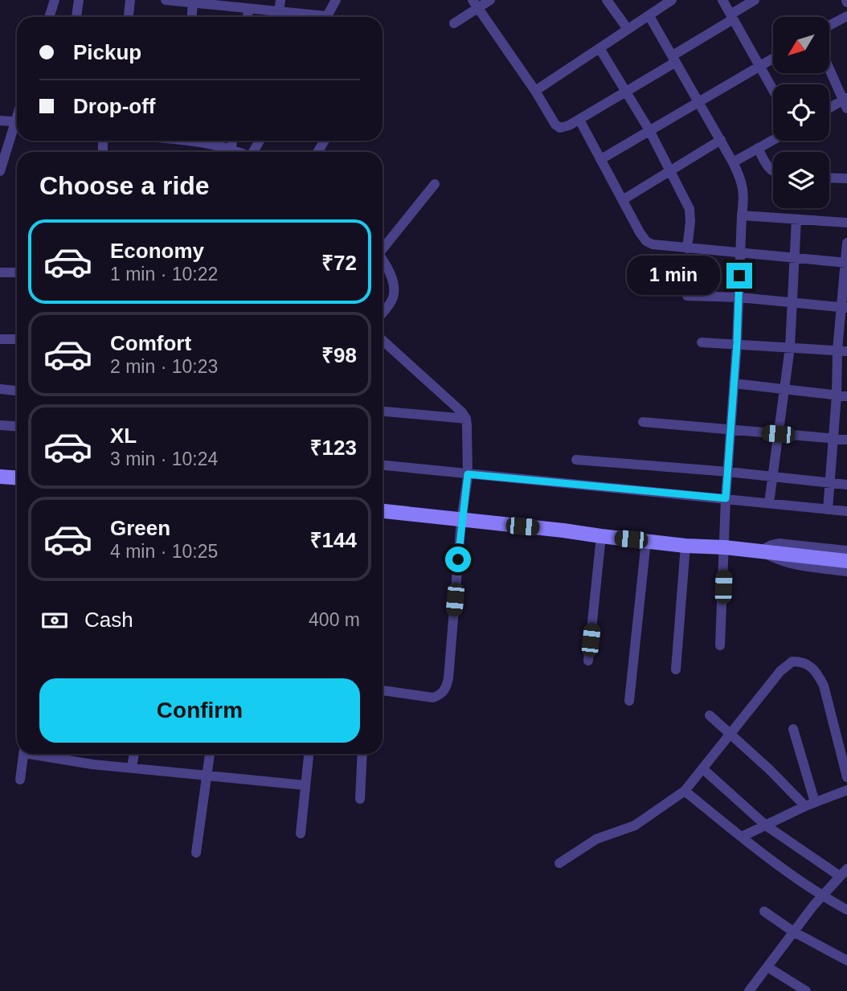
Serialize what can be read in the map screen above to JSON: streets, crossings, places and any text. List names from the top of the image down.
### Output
{
  "north": "bottom left",
  "page": {
    "banner": ["Pickup", "Drop-off"],
    "heading": "Choose a ride",
    "list": [
      {
        "name": "Economy",
        "note": "1 min · 10:22",
        "value": "₹72"
      },
      {
        "name": "Comfort",
        "note": "2 min · 10:23",
        "value": "₹98"
      },
      {
        "name": "XL",
        "note": "3 min · 10:24",
        "value": "₹123"
      },
      {
        "name": "Green",
        "note": "4 min · 10:25",
        "value": "₹144"
      }
    ],
    "bubble": "1 min",
    "pay": ["Cash", "400 m"],
    "buttons": "Confirm"
  }
}
